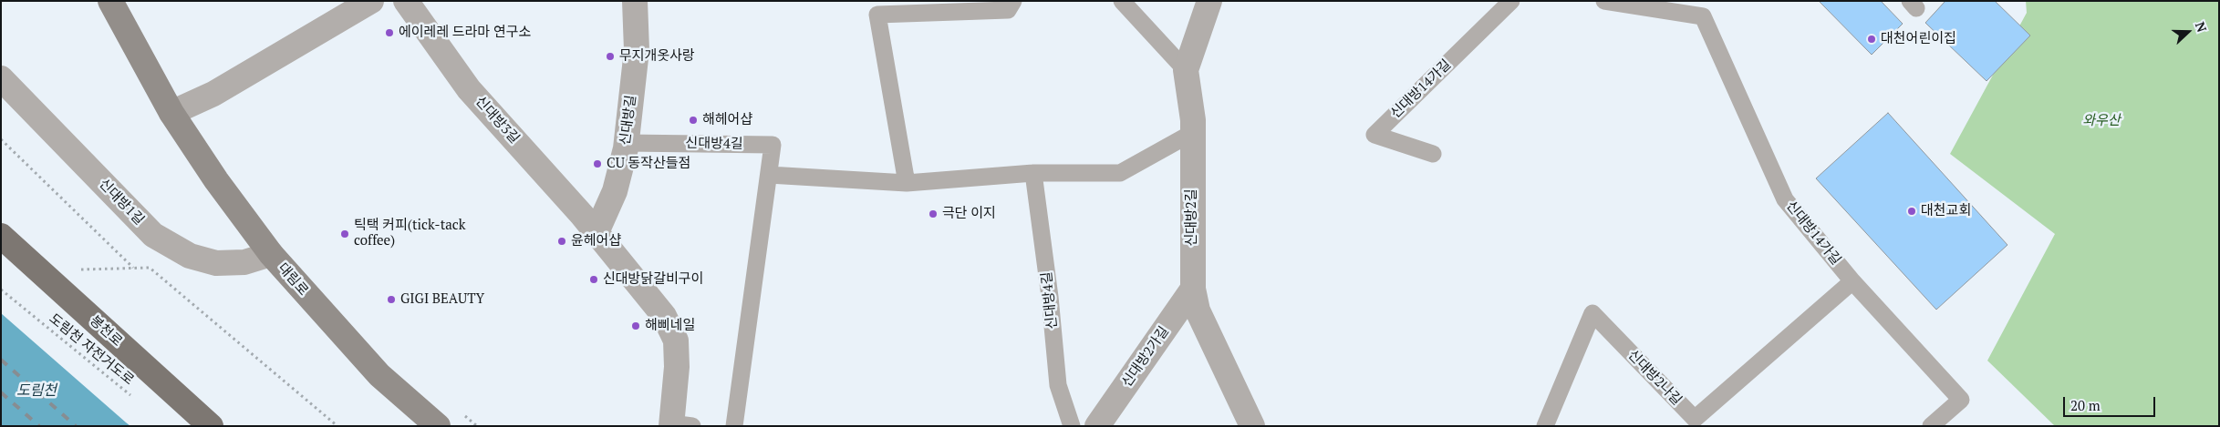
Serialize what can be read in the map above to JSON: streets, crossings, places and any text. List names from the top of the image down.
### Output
{
  "streets": {
    "main road": ["대림로", "봉천로"],
    "street": [
      "신대방3길",
      "신대방길",
      "신대방1길",
      "신대방2길",
      "신대방2가길"
    ],
    "lane": ["신대방14가길", "신대방4길", "신대방2나길"],
    "path": ["도림천 자전거도로"]
  },
  "crossings": [
    ["신대방14가길", "신대방2나길"],
    ["신대방3길", "신대방길"],
    ["신대방길", "신대방4길"],
    ["신대방1길", "대림로"],
    ["신대방2길", "신대방2가길"]
  ],
  "water": ["도림천"],
  "parks": ["와우산"],
  "places": [
    "에이레레 드라마 연구소",
    "대천어린이집",
    "무지개옷사랑",
    "해헤어샵",
    "CU 동작산들점",
    "대천교회",
    "극단 이지",
    "틱택 커피(tick-tack coffee)",
    "윤헤어샵",
    "신대방닭갈비구이",
    "GIGI BEAUTY",
    "해삐네일"
  ],
  "scale_bar": "20 m",
  "north": "right"
}
